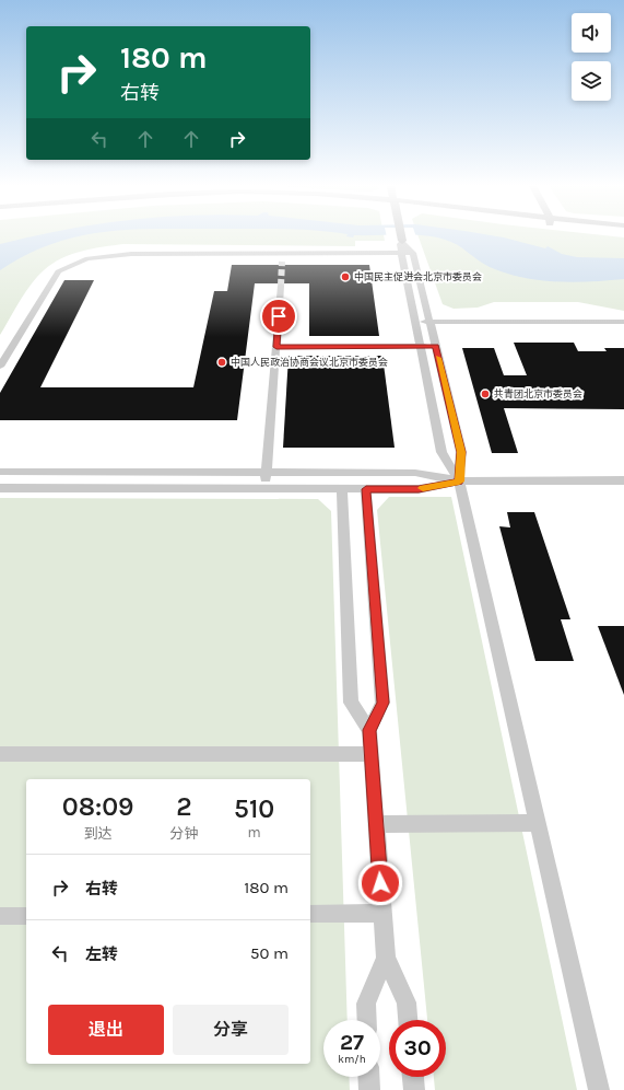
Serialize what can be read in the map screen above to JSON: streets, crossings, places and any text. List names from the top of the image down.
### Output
{
  "places": ["中国民主促进会北京市委员会", "中国人民政治协商会议北京市委员会", "共青团北京市委员会"],
  "page": {
    "turn": ["180 m", "右转"],
    "eta": [
      "08:09",
      "到达",
      "2",
      "分钟",
      "510",
      "m"
    ],
    "list": [
      {
        "name": "右转",
        "value": "180 m"
      },
      {
        "name": "左转",
        "value": "50 m"
      }
    ],
    "buttons": ["退出", "分享"],
    "speed": "27 km/h",
    "limit": "30"
  }
}
